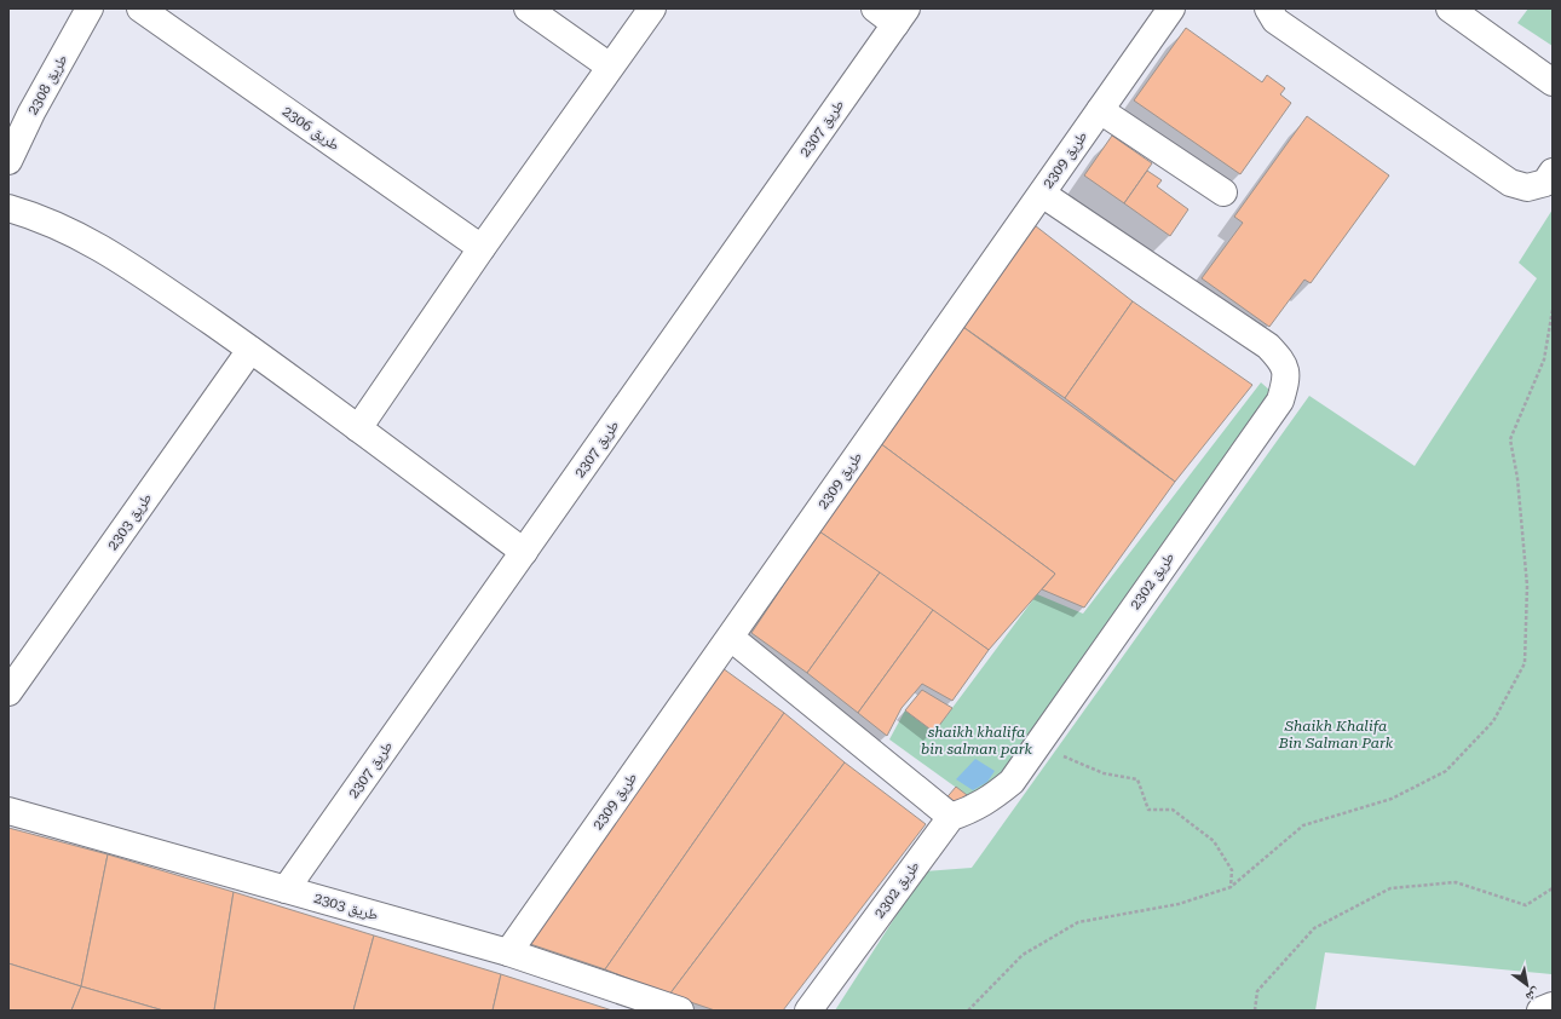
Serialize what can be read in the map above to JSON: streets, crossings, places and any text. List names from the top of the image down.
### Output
{
  "streets": {
    "street": [
      "طريق 2308",
      "طريق 2306",
      "طريق 2307",
      "طريق 2309",
      "طريق 2303",
      "طريق 2302"
    ]
  },
  "crossings": [
    ["طريق 2307", "طريق 2303"],
    ["طريق 2309", "طريق 2303"],
    ["طريق 2309", "طريق 2302"]
  ],
  "parks": ["Shaikh Khalifa Bin Salman Park", "shaikh khalifa bin salman park"],
  "north": "bottom right"
}
